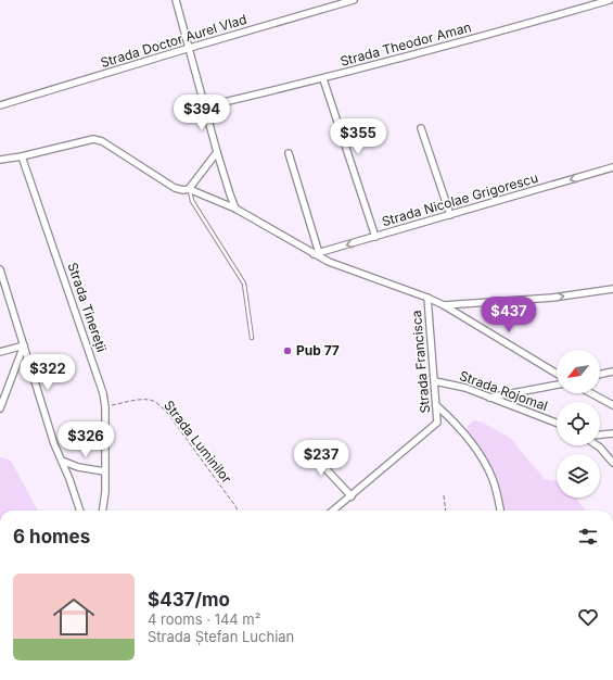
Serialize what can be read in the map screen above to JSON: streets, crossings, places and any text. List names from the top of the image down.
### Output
{
  "streets": {
    "street": [
      "Strada Doctor Aurel Vlad",
      "Strada Theodor Aman",
      "Strada Nicolae Grigorescu",
      "Strada Tinereții",
      "Strada Francisca",
      "Strada Rojomal"
    ],
    "path": ["Strada Luminilor"]
  },
  "crossings": [
    ["Strada Nicolae Grigorescu", "Strada Francisca"],
    ["Strada Tinereții", "Strada Francisca"],
    ["Strada Tinereții", "Strada Luminilor"],
    ["Strada Francisca", "Strada Rojomal"]
  ],
  "one_way": ["Strada Nicolae Grigorescu"],
  "places": ["Pub 77"],
  "north": "bottom left",
  "page": {
    "price": [
      "$394",
      "$355",
      "$437",
      "$322",
      "$326",
      "$237"
    ],
    "heading": "6 homes",
    "list": [
      {
        "name": "$437/mo",
        "note": "4 rooms · 144 m² · Strada Ștefan Luchian"
      }
    ]
  }
}
